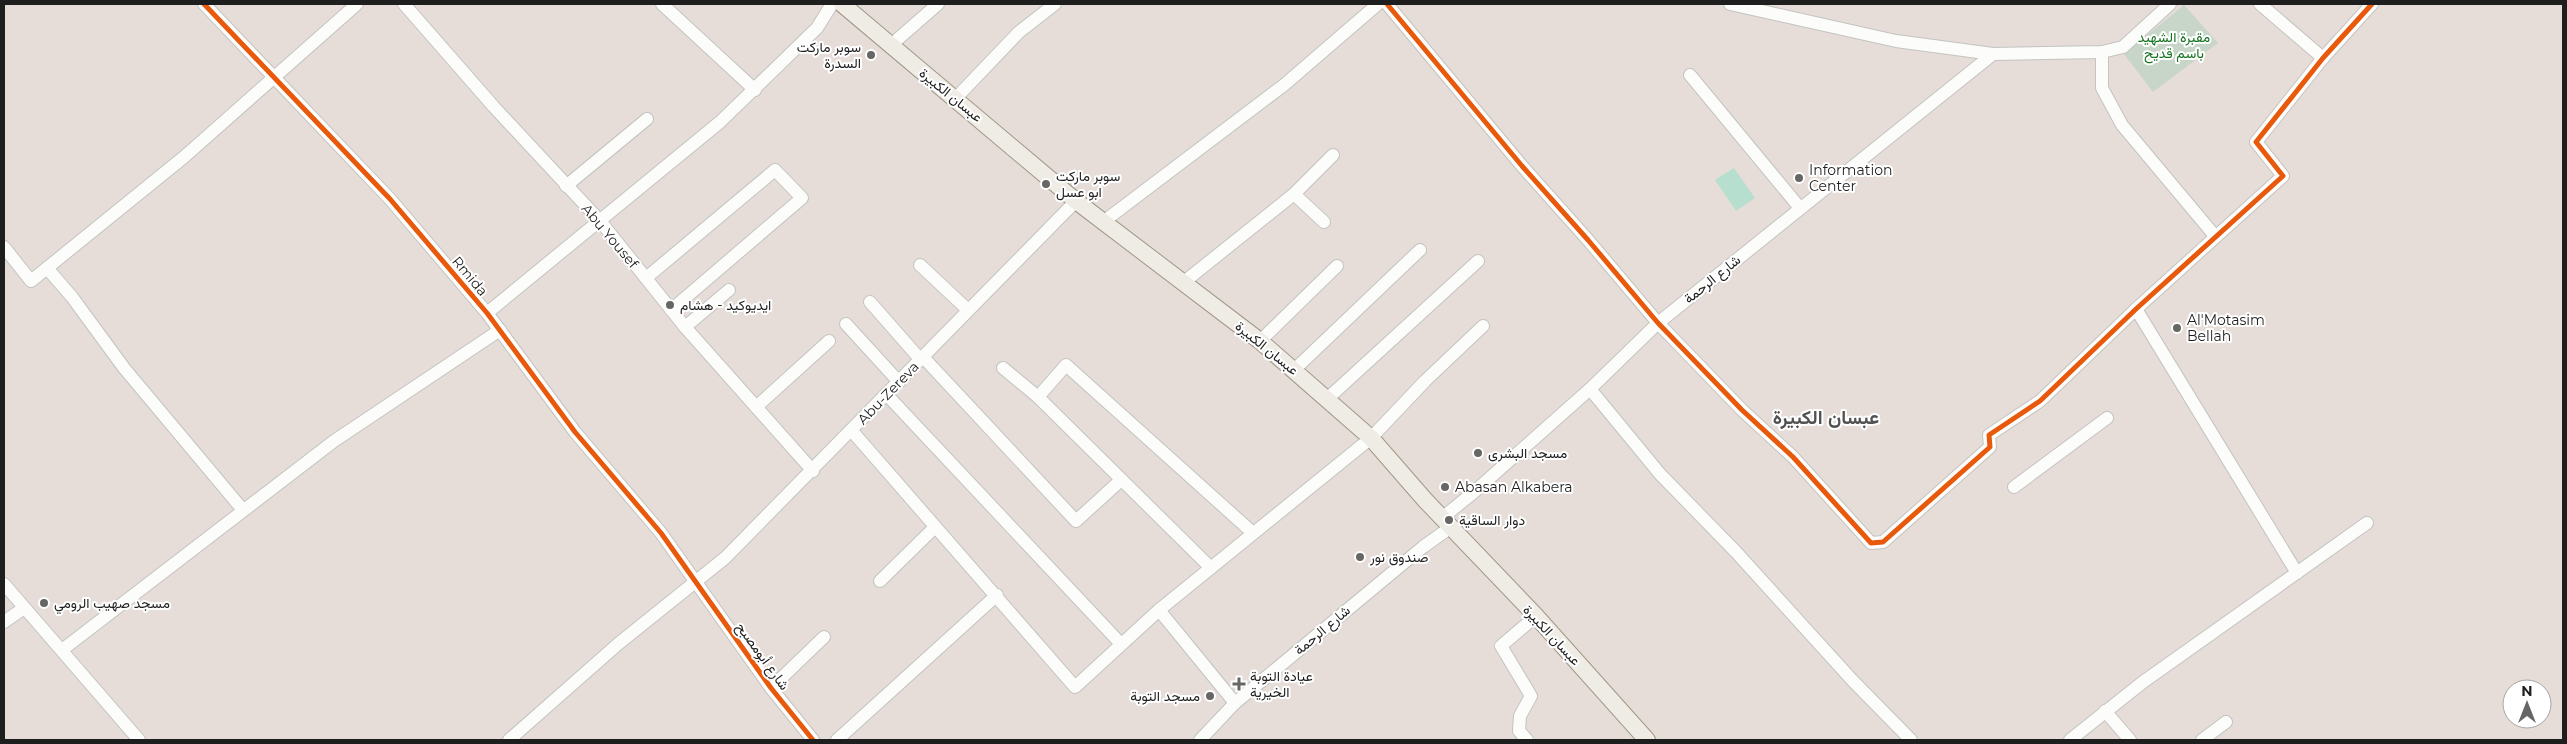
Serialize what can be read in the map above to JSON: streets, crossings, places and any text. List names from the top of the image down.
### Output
{
  "streets": {
    "main road": ["عبسان الكبيرة"],
    "street": [
      "Abu Yousef",
      "Rmida",
      "شارع الرحمة",
      "Abu-Zereva",
      "شارع أبومصبح"
    ]
  },
  "crossings": [
    ["عبسان الكبيرة", "شارع الرحمة"],
    ["عبسان الكبيرة", "Abu-Zereva"],
    ["Abu Yousef", "Abu-Zereva"],
    ["Rmida", "Abu-Zereva"],
    ["Rmida", "شارع أبومصبح"],
    ["Abu-Zereva", "شارع أبومصبح"]
  ],
  "districts": ["عبسان الكبيرة"],
  "parks": ["مقبرة الشهيد باسم قديح"],
  "places": {
    "other": [
      "سوبر ماركت السدرة",
      "Information Center",
      "سوبر ماركت ابو عسل",
      "ايديوكيد - هشام",
      "Al'Motasim Bellah",
      "مسجد البشرى",
      "Abasan Alkabera",
      "دوار الساقية",
      "صندوق نور",
      "مسجد صهيب الرومي",
      "مسجد التوبة"
    ],
    "health": ["عيادة التوبة الخيرية"]
  },
  "north": "top"
}
